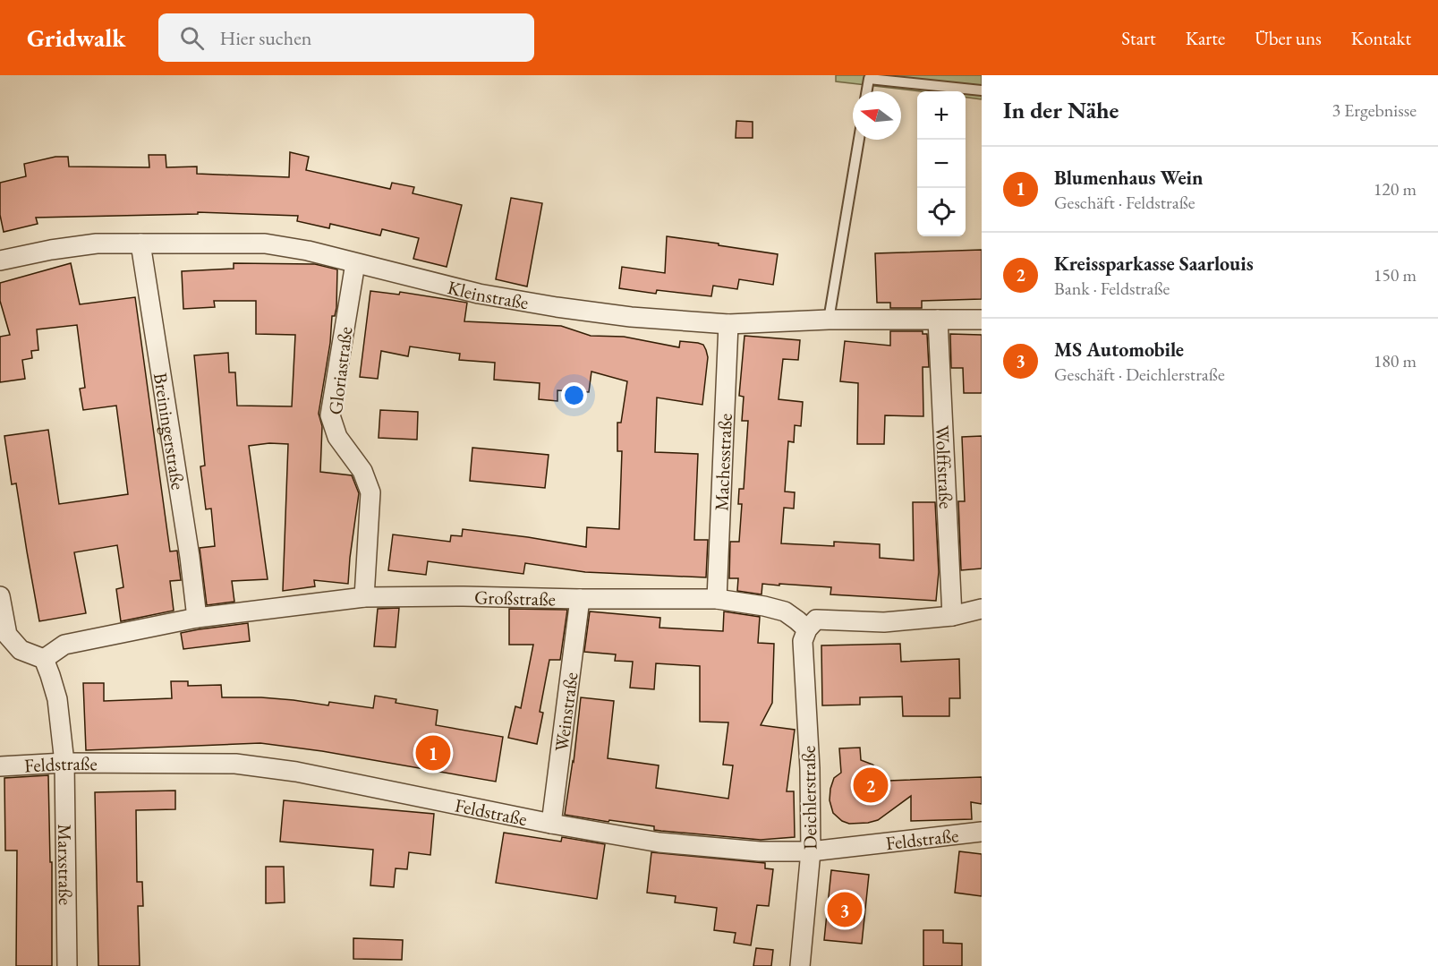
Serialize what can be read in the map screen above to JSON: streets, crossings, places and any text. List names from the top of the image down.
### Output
{
  "streets": {
    "street": [
      "Kleinstraße",
      "Gloriastraße",
      "Breiningerstraße",
      "Machesstraße",
      "Wolffstraße",
      "Großstraße",
      "Weinstraße",
      "Feldstraße",
      "Deichlerstraße",
      "Marxstraße"
    ]
  },
  "crossings": [
    ["Kleinstraße", "Gloriastraße"],
    ["Kleinstraße", "Breiningerstraße"],
    ["Kleinstraße", "Machesstraße"],
    ["Kleinstraße", "Wolffstraße"],
    ["Gloriastraße", "Großstraße"],
    ["Breiningerstraße", "Großstraße"],
    ["Machesstraße", "Großstraße"],
    ["Großstraße", "Weinstraße"],
    ["Großstraße", "Deichlerstraße"],
    ["Großstraße", "Marxstraße"],
    ["Weinstraße", "Feldstraße"],
    ["Feldstraße", "Deichlerstraße"],
    ["Feldstraße", "Marxstraße"]
  ],
  "north": "left",
  "page": {
    "header": "Gridwalk",
    "search": "Hier suchen",
    "nav": [
      "Start",
      "Karte",
      "Über uns",
      "Kontakt"
    ],
    "heading": ["In der Nähe", "3 Ergebnisse"],
    "map_buttons": ["+", "−"],
    "list": [
      {
        "mark": "1",
        "name": "Blumenhaus Wein",
        "note": "Geschäft · Feldstraße",
        "value": "120 m"
      },
      {
        "mark": "2",
        "name": "Kreissparkasse Saarlouis",
        "note": "Bank · Feldstraße",
        "value": "150 m"
      },
      {
        "mark": "3",
        "name": "MS Automobile",
        "note": "Geschäft · Deichlerstraße",
        "value": "180 m"
      }
    ],
    "pins": ["1", "2", "3"]
  }
}
